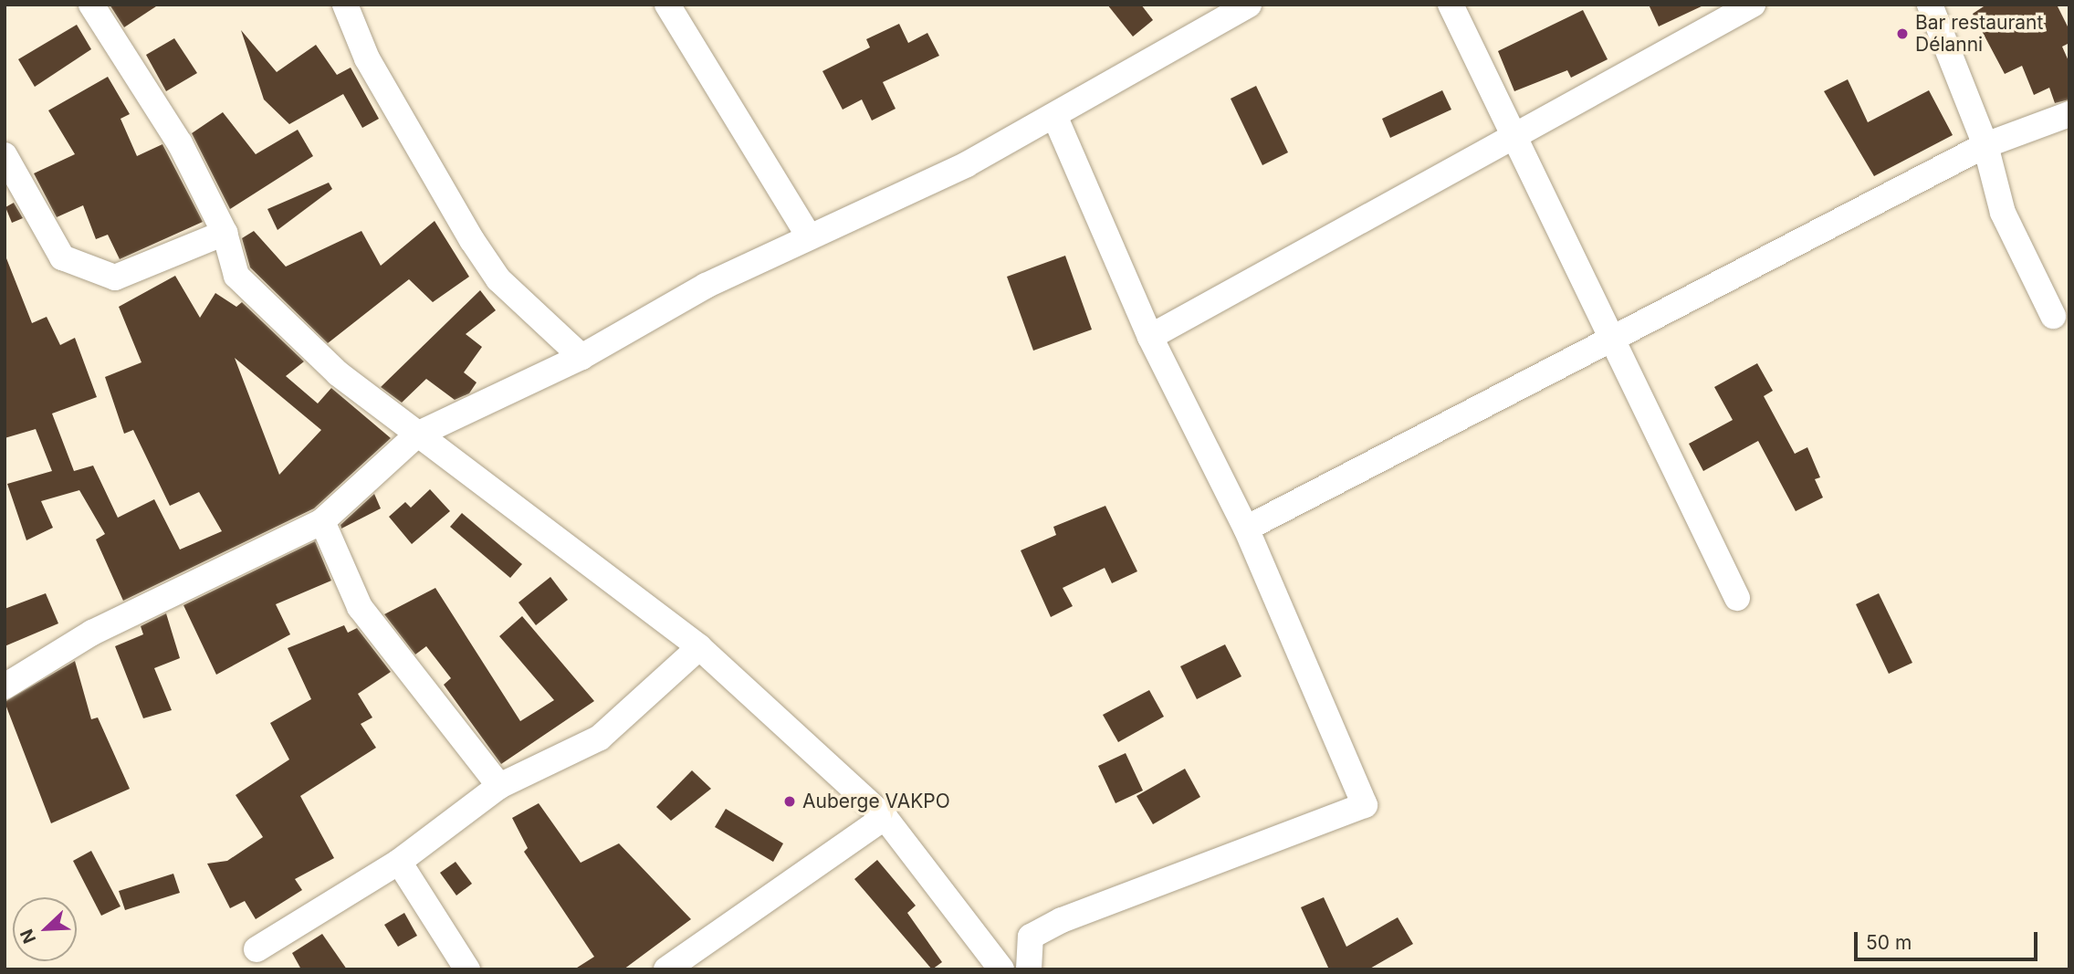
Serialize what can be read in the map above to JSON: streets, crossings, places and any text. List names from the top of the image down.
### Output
{
  "places": ["Bar restaurant Délanni", "Auberge VAKPO"],
  "scale_bar": "50 m",
  "north": "bottom left"
}
